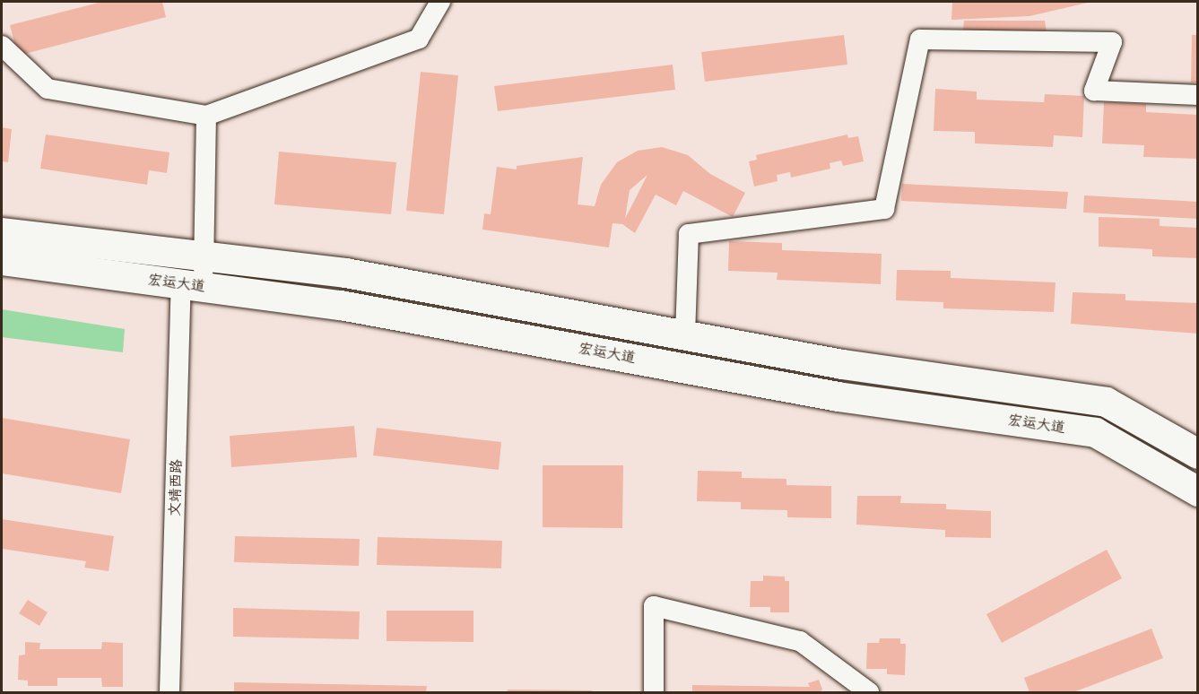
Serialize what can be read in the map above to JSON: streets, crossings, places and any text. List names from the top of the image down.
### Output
{
  "streets": {
    "main road": ["宏运大道"],
    "street": ["文靖西路"]
  },
  "crossings": [
    ["宏运大道", "文靖西路"]
  ]
}
